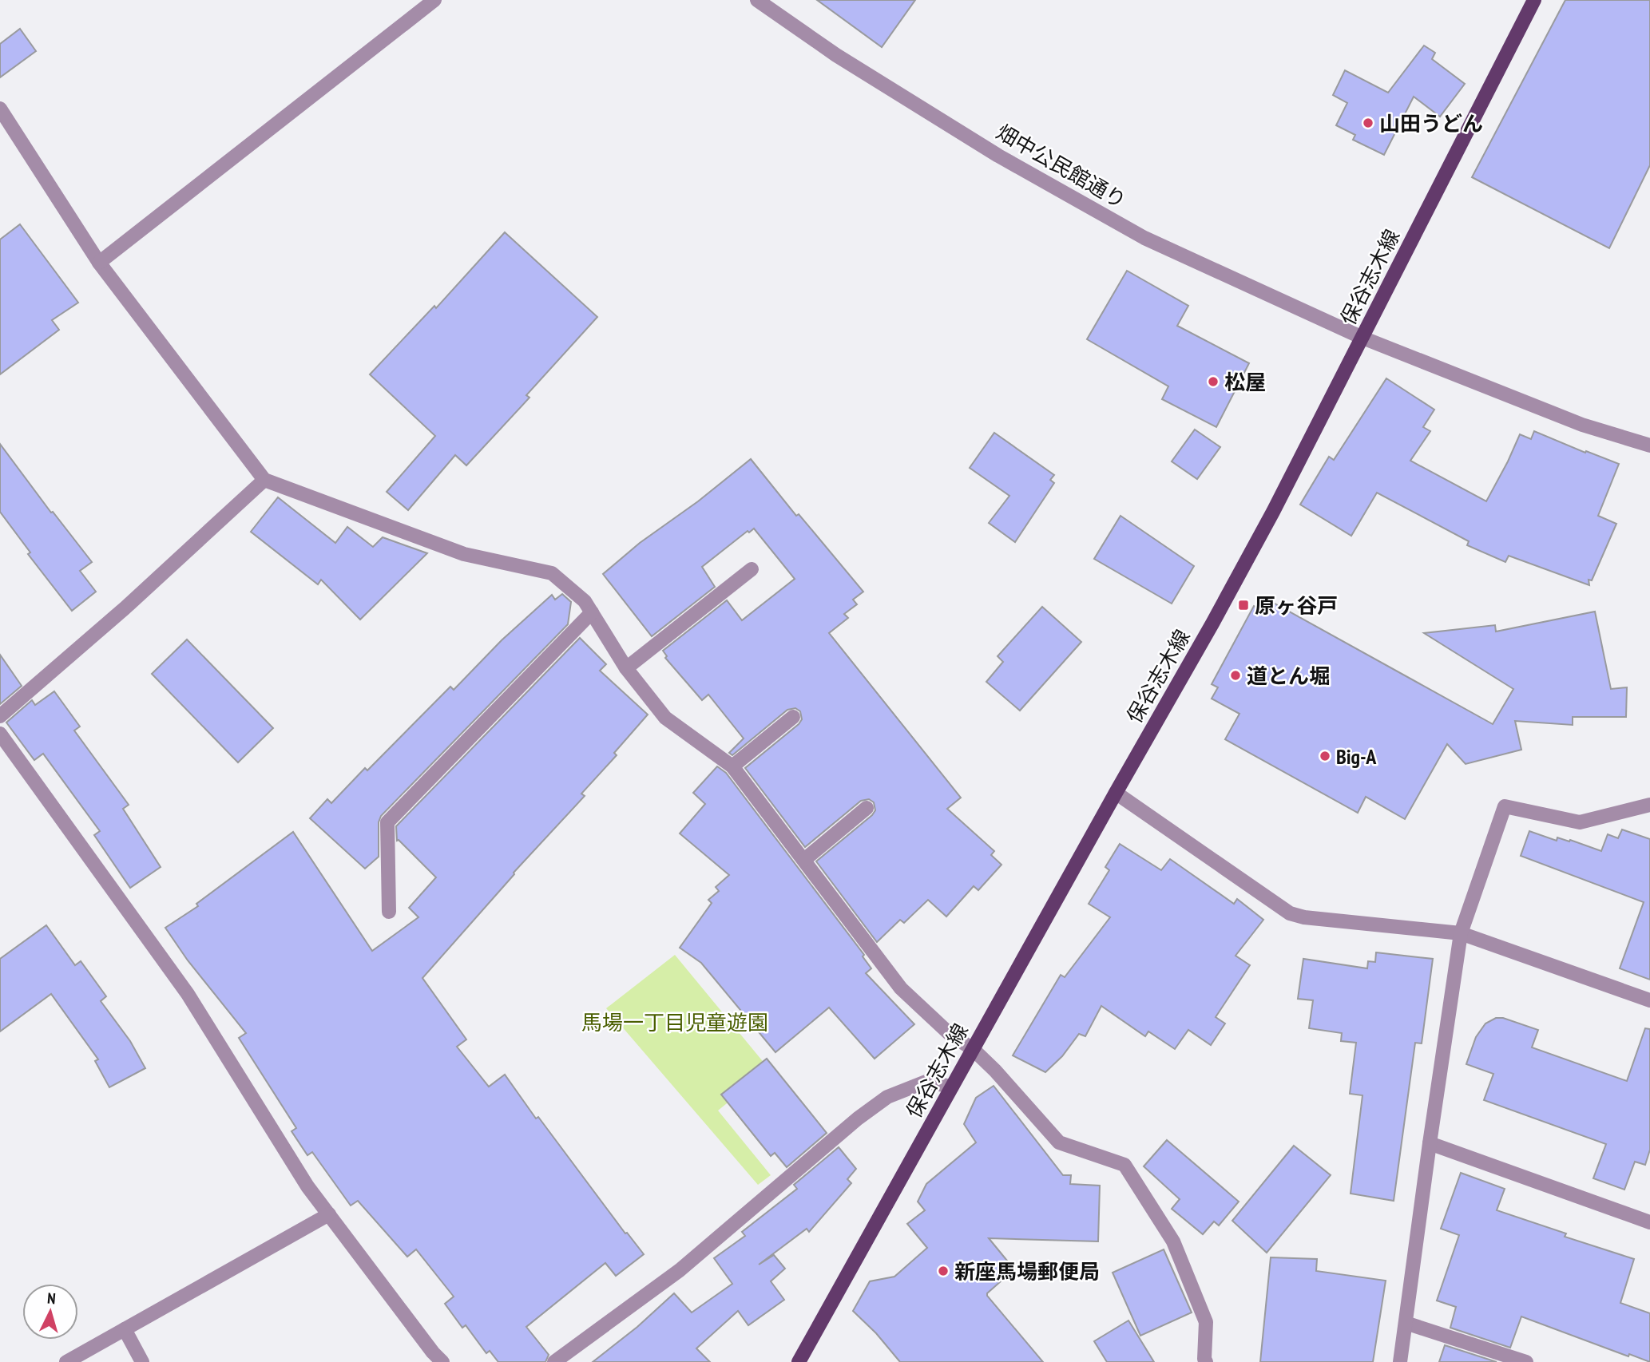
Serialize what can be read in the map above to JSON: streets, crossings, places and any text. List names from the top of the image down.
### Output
{
  "streets": {
    "main road": ["保谷志木線"],
    "street": ["畑中公民館通り"]
  },
  "crossings": [
    ["畑中公民館通り", "保谷志木線"]
  ],
  "parks": ["馬場一丁目児童遊園"],
  "places": {
    "other": [
      "山田うどん",
      "松屋",
      "道とん堀",
      "Big-A",
      "新座馬場郵便局"
    ],
    "transit": ["原ヶ谷戸"]
  },
  "north": "top"
}
